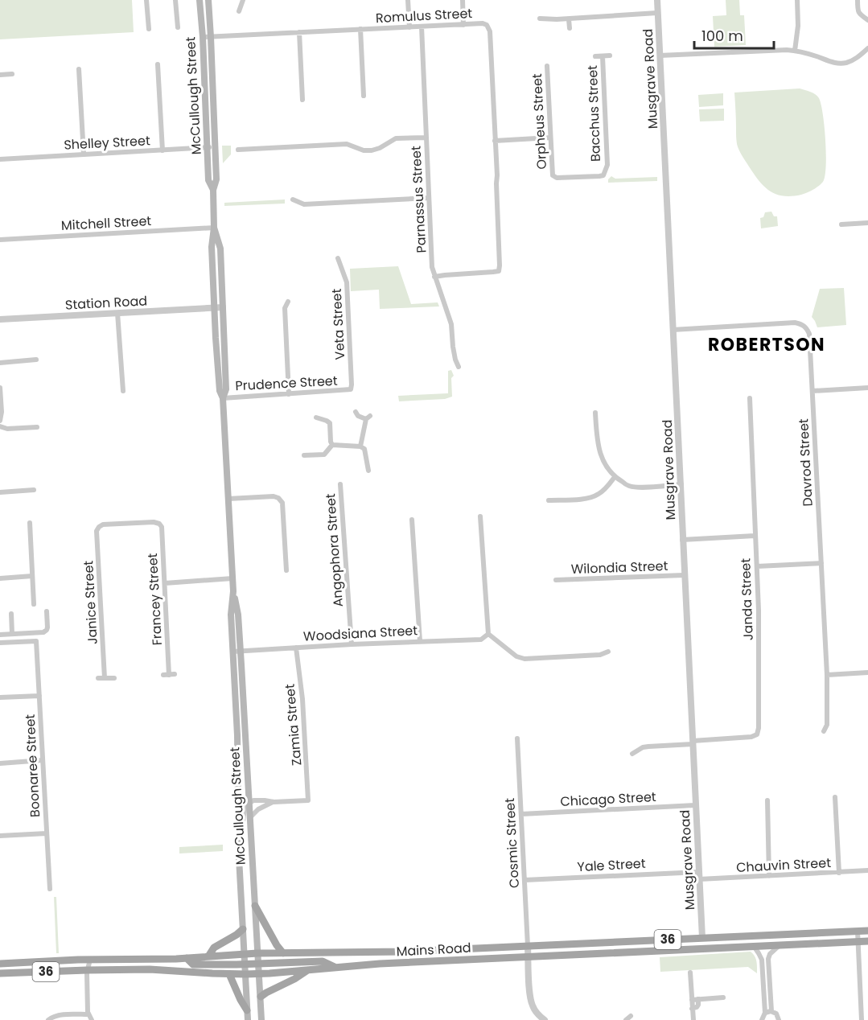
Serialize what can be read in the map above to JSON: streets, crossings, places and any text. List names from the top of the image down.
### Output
{
  "streets": {
    "main road": ["McCullough Street", "36", "Mains Road"],
    "street": [
      "Romulus Street",
      "Musgrave Road",
      "Bacchus Street",
      "Orpheus Street",
      "Shelley Street",
      "Parnassus Street",
      "Mitchell Street",
      "Station Road",
      "Veta Street",
      "Prudence Street",
      "Davrod Street",
      "Angophora Street",
      "Wilondia Street",
      "Francey Street",
      "Janda Street",
      "Janice Street",
      "Woodsiana Street",
      "Zamia Street",
      "Boonaree Street",
      "Chicago Street",
      "Cosmic Street",
      "Yale Street",
      "Chauvin Street"
    ]
  },
  "crossings": [
    ["Romulus Street", "McCullough Street"],
    ["Romulus Street", "Parnassus Street"],
    ["Musgrave Road", "Davrod Street"],
    ["Musgrave Road", "Wilondia Street"],
    ["Musgrave Road", "Janda Street"],
    ["Musgrave Road", "Chicago Street"],
    ["Musgrave Road", "Yale Street"],
    ["Musgrave Road", "Chauvin Street"],
    ["Musgrave Road", "Mains Road"],
    ["McCullough Street", "Shelley Street"],
    ["McCullough Street", "Mitchell Street"],
    ["McCullough Street", "Station Road"],
    ["McCullough Street", "Prudence Street"],
    ["McCullough Street", "Woodsiana Street"],
    ["McCullough Street", "Mains Road"],
    ["Bacchus Street", "Orpheus Street"],
    ["Veta Street", "Prudence Street"],
    ["Angophora Street", "Woodsiana Street"],
    ["Francey Street", "Janice Street"],
    ["Woodsiana Street", "Zamia Street"],
    ["Chicago Street", "Cosmic Street"],
    ["Cosmic Street", "Yale Street"],
    ["Cosmic Street", "Mains Road"]
  ],
  "districts": ["ROBERTSON"],
  "scale_bar": "100 m"
}
